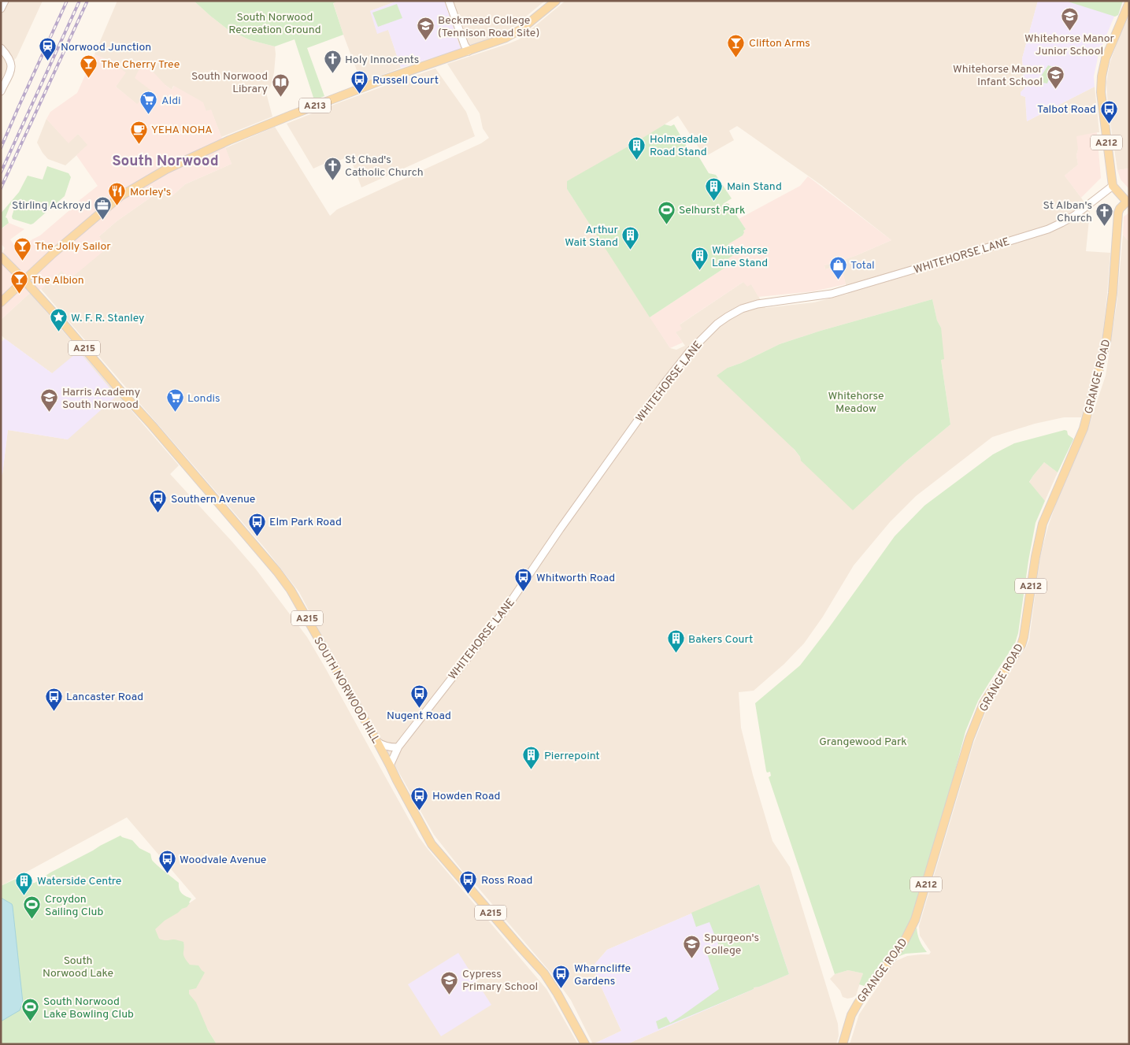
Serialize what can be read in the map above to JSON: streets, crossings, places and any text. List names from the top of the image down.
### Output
{
  "streets": {
    "main road": [
      "A213",
      "A212",
      "WHITEHORSE LANE",
      "A215",
      "GRANGE ROAD",
      "SOUTH NORWOOD HILL"
    ]
  },
  "crossings": [
    ["A213", "A215"],
    ["A213", "SOUTH NORWOOD HILL"],
    ["A212", "WHITEHORSE LANE"],
    ["A212", "GRANGE ROAD"],
    ["WHITEHORSE LANE", "SOUTH NORWOOD HILL"],
    ["A215", "SOUTH NORWOOD HILL"]
  ],
  "districts": ["South Norwood"],
  "parks": [
    "South Norwood Recreation Ground",
    "Whitehorse Meadow",
    "Grangewood Park",
    "South Norwood Lake"
  ],
  "places": {
    "school or university": [
      "Whitehorse Manor Junior School",
      "Beckmead College (Tennison Road Site)",
      "Whitehorse Manor Infant School",
      "Harris Academy South Norwood",
      "Spurgeon's College",
      "Cypress Primary School"
    ],
    "bar": [
      "Clifton Arms",
      "The Cherry Tree",
      "The Jolly Sailor",
      "The Albion"
    ],
    "station": ["Norwood Junction"],
    "church": ["Holy Innocents", "St Chad's Catholic Church", "St Alban's Church"],
    "bus stop": [
      "Russell Court",
      "Talbot Road",
      "Southern Avenue",
      "Elm Park Road",
      "Whitworth Road",
      "Nugent Road",
      "Lancaster Road",
      "Howden Road",
      "Woodvale Avenue",
      "Ross Road",
      "Wharncliffe Gardens"
    ],
    "library": ["South Norwood Library"],
    "supermarket": ["Aldi", "Londis"],
    "cafe": ["YEHA NOHA"],
    "building": [
      "Holmesdale Road Stand",
      "Main Stand",
      "Arthur Wait Stand",
      "Whitehorse Lane Stand",
      "Bakers Court",
      "Pierrepoint",
      "Waterside Centre"
    ],
    "restaurant": ["Morley's"],
    "office": ["Stirling Ackroyd"],
    "sports": ["Selhurst Park", "Croydon Sailing Club", "South Norwood Lake Bowling Club"],
    "shop": ["Total"],
    "place": ["W. F. R. Stanley"]
  }
}
